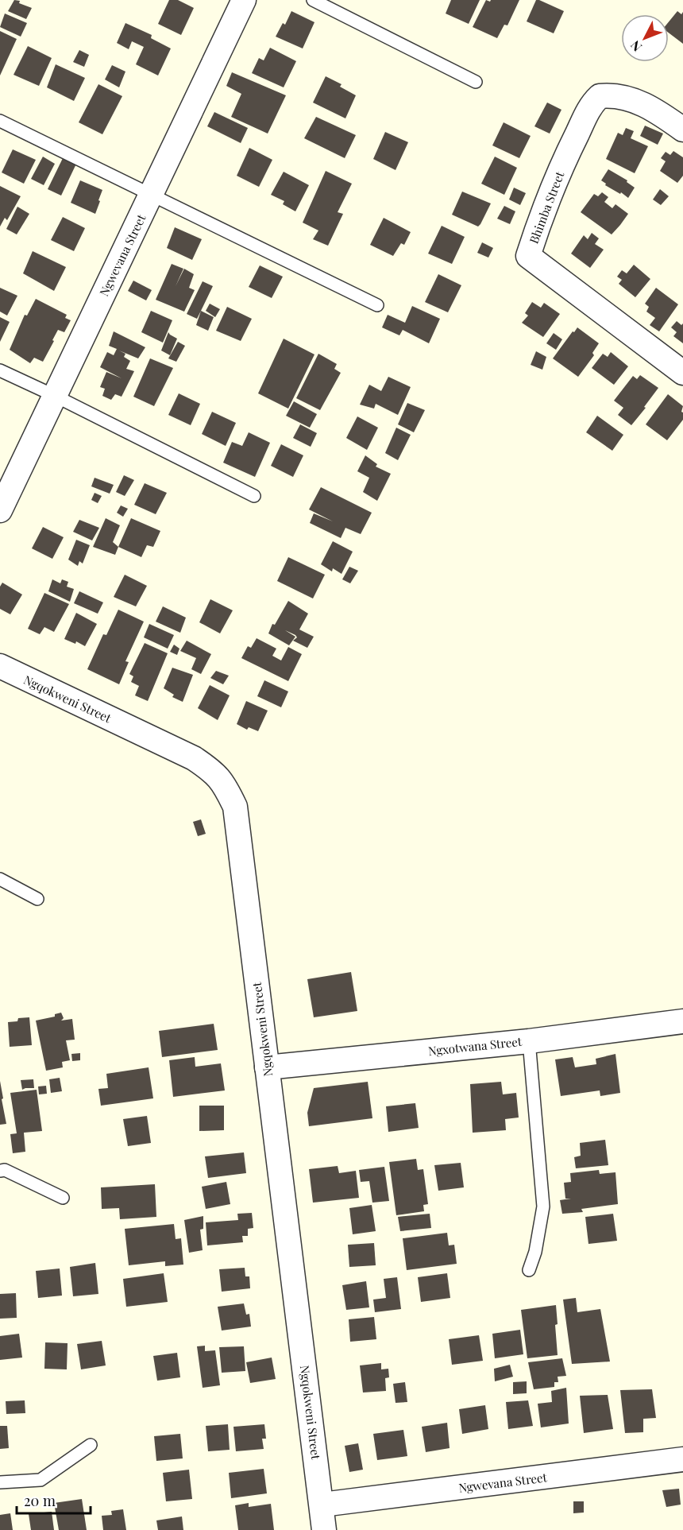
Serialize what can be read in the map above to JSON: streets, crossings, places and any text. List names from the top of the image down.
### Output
{
  "streets": {
    "street": [
      "Bhimba Street",
      "Ngwevana Street",
      "Ngqokweni Street",
      "Ngxotwana Street"
    ]
  },
  "crossings": [
    ["Ngwevana Street", "Ngqokweni Street"],
    ["Ngqokweni Street", "Ngxotwana Street"]
  ],
  "scale_bar": "20 m",
  "north": "bottom left"
}
